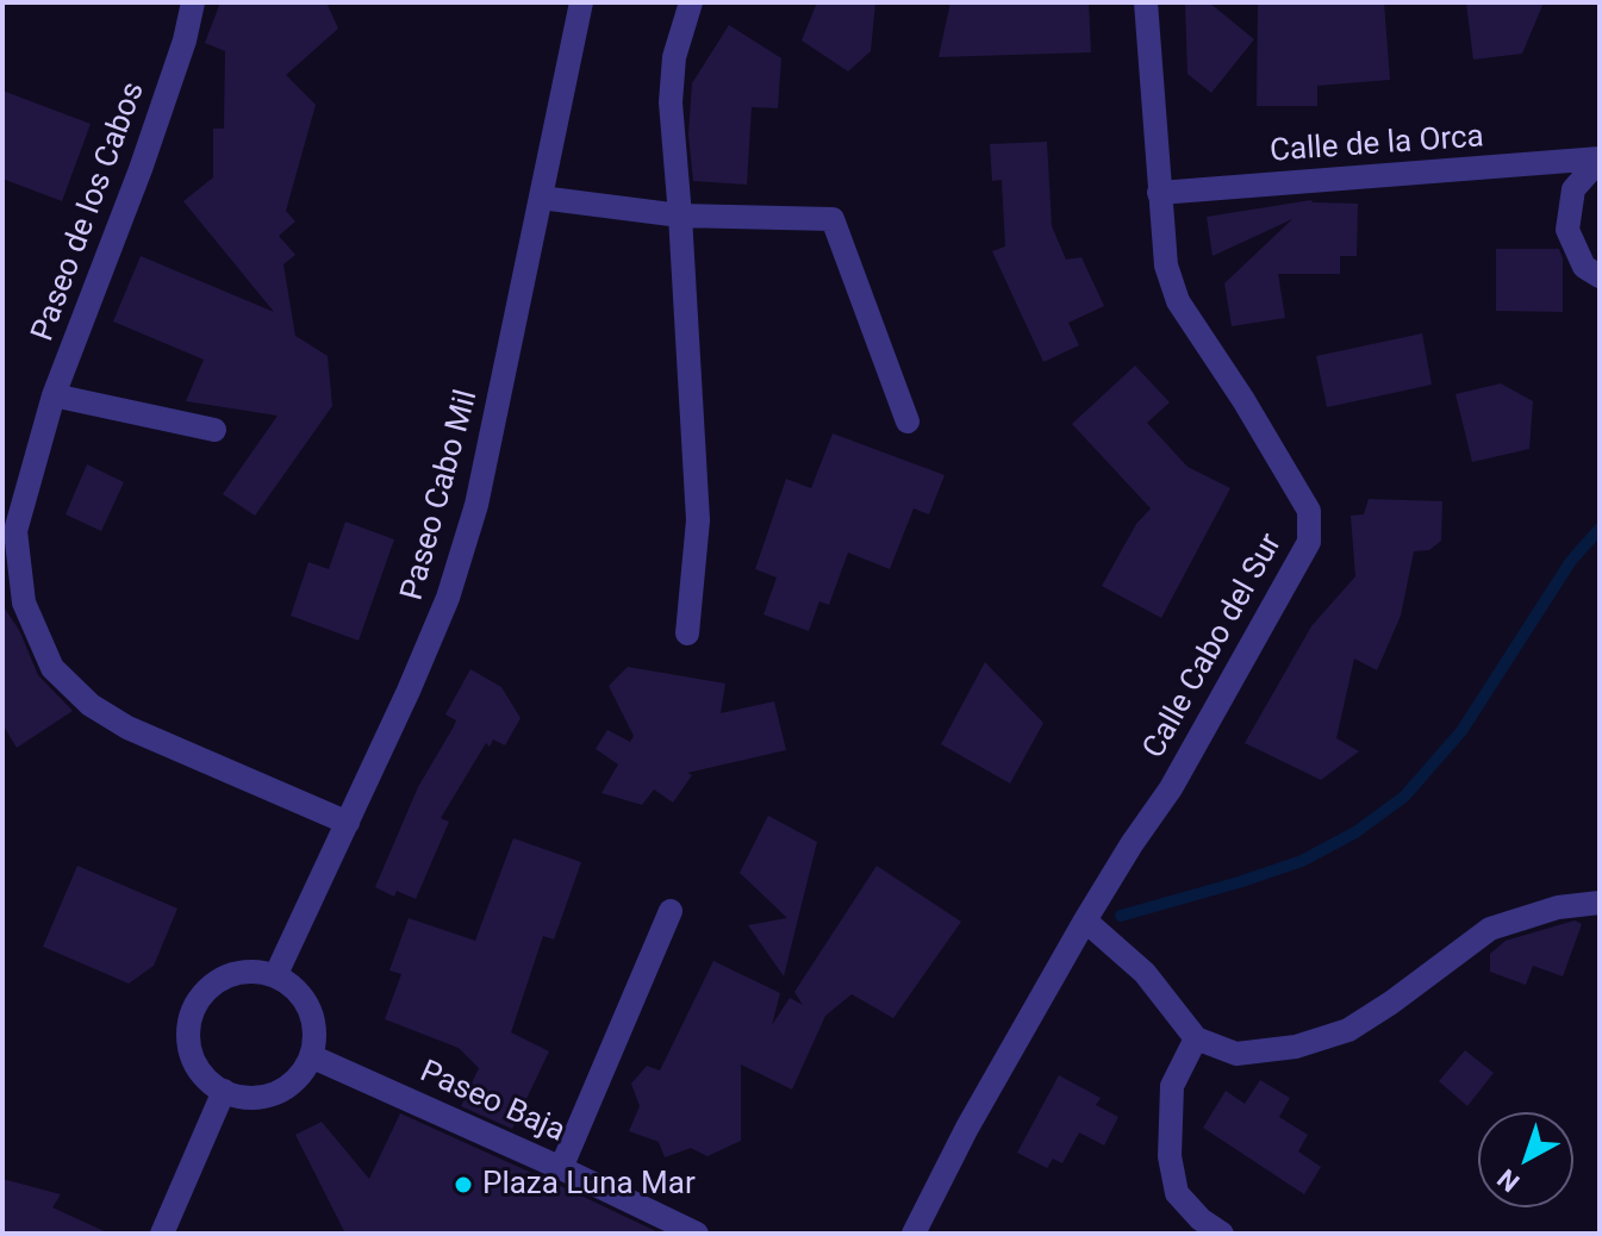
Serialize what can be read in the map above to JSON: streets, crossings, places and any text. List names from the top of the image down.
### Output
{
  "streets": {
    "street": [
      "Calle de la Orca",
      "Paseo de los Cabos",
      "Paseo Cabo Mil",
      "Calle Cabo del Sur",
      "Paseo Baja"
    ]
  },
  "crossings": [
    ["Calle de la Orca", "Calle Cabo del Sur"],
    ["Paseo de los Cabos", "Paseo Cabo Mil"],
    ["Paseo Cabo Mil", "Paseo Baja"]
  ],
  "places": ["Plaza Luna Mar"],
  "north": "bottom left"
}
